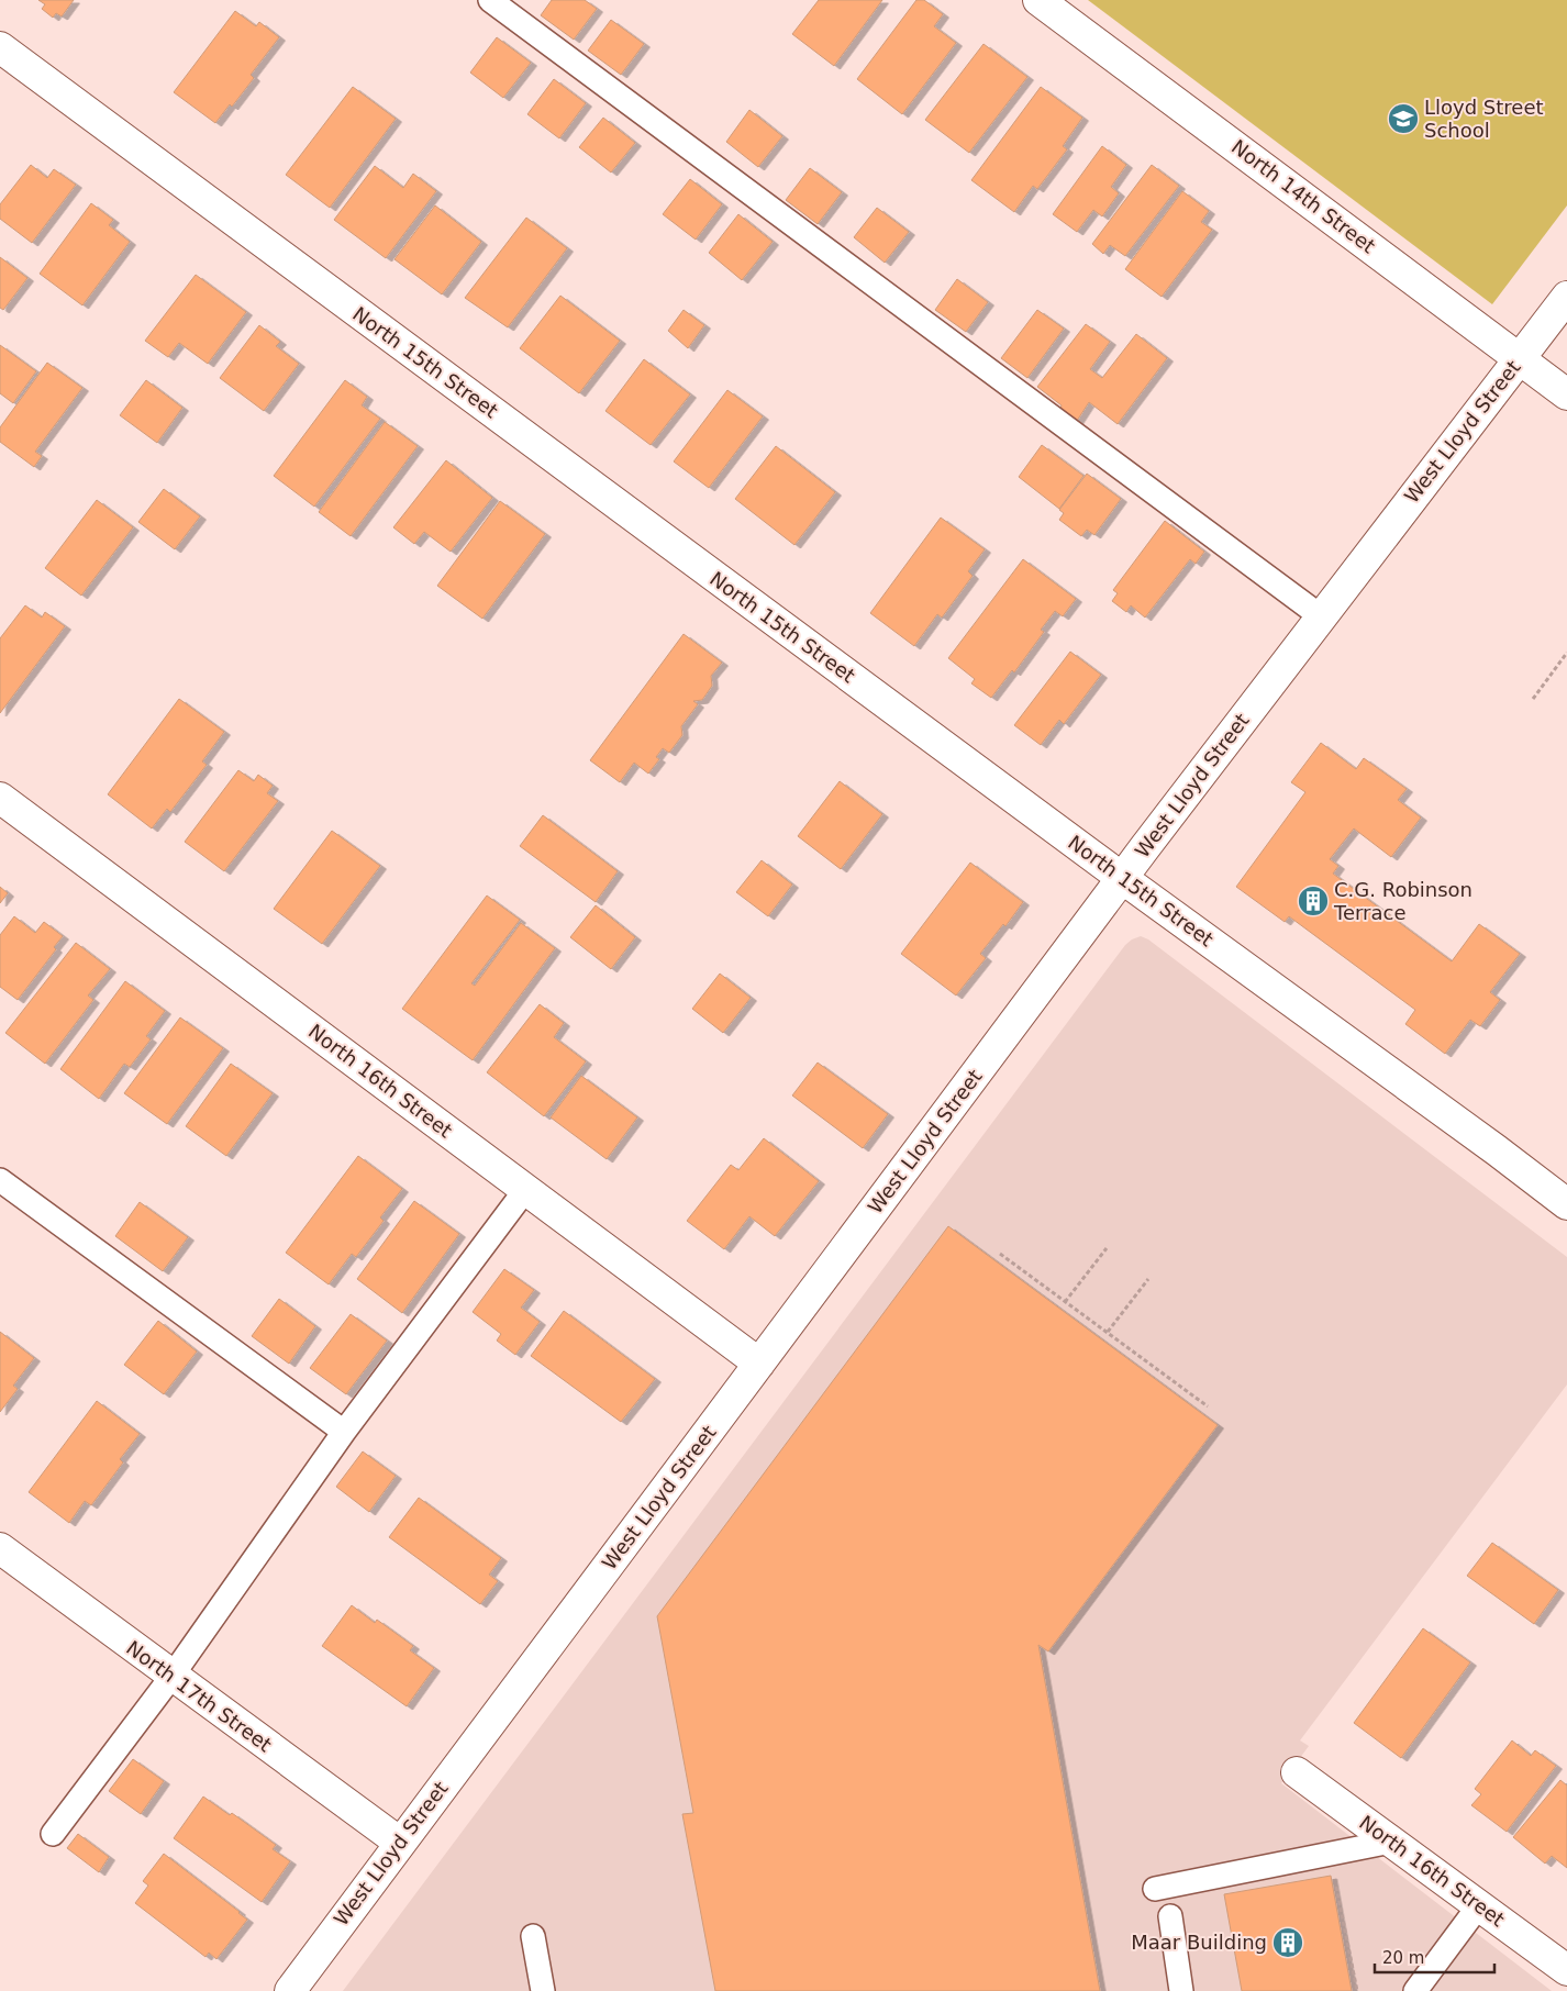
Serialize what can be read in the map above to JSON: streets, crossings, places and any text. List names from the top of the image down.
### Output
{
  "streets": {
    "street": [
      "North 14th Street",
      "North 15th Street",
      "West Lloyd Street",
      "North 16th Street",
      "North 17th Street"
    ]
  },
  "crossings": [
    ["North 14th Street", "West Lloyd Street"],
    ["North 15th Street", "West Lloyd Street"],
    ["West Lloyd Street", "North 16th Street"],
    ["West Lloyd Street", "North 17th Street"]
  ],
  "places": {
    "school or university": ["Lloyd Street School"],
    "building": ["C.G. Robinson Terrace", "Maar Building"]
  },
  "scale_bar": "20 m"
}
